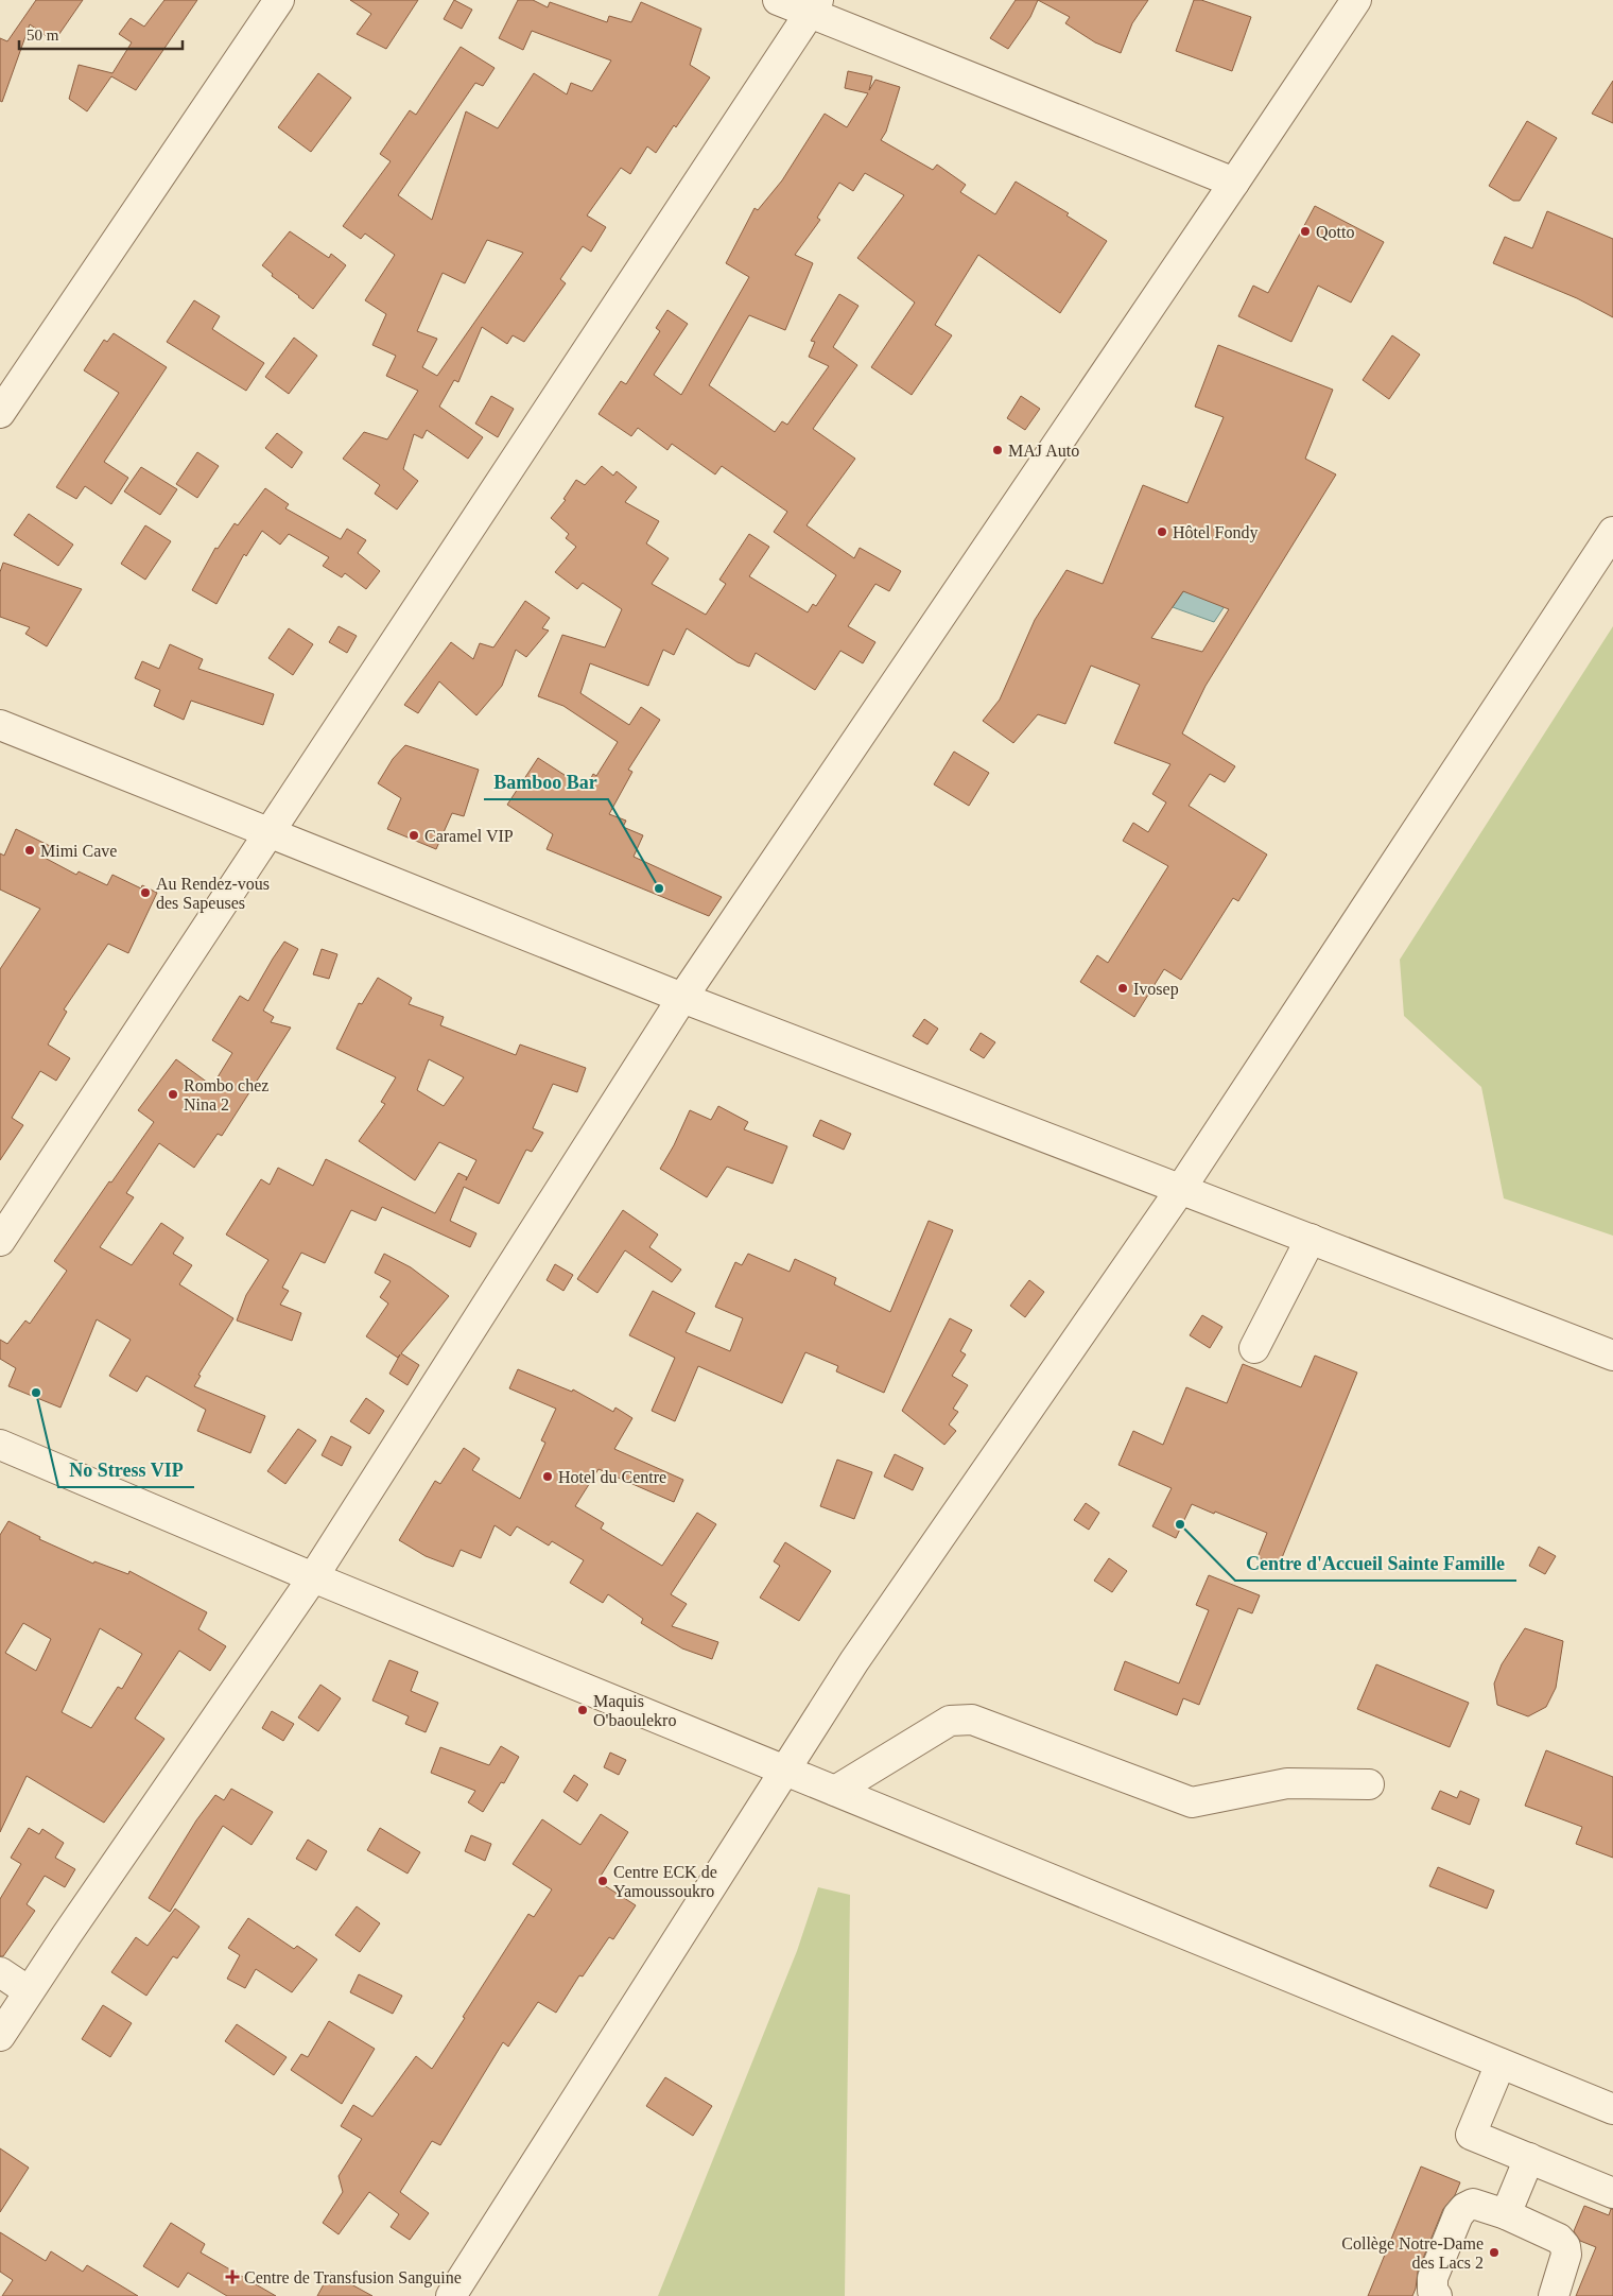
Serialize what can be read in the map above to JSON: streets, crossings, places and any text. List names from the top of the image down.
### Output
{
  "places": {
    "other": [
      "Qotto",
      "MAJ Auto",
      "Hôtel Fondy",
      "Caramel VIP",
      "Mimi Cave",
      "Bamboo Bar",
      "Au Rendez-vous des Sapeuses",
      "Ivosep",
      "Rombo chez Nina 2",
      "No Stress VIP",
      "Hotel du Centre",
      "Centre d'Accueil Sainte Famille",
      "Maquis O'baoulekro",
      "Centre ECK de Yamoussoukro",
      "Collège Notre-Dame des Lacs 2"
    ],
    "health": ["Centre de Transfusion Sanguine"]
  },
  "scale_bar": "50 m"
}
